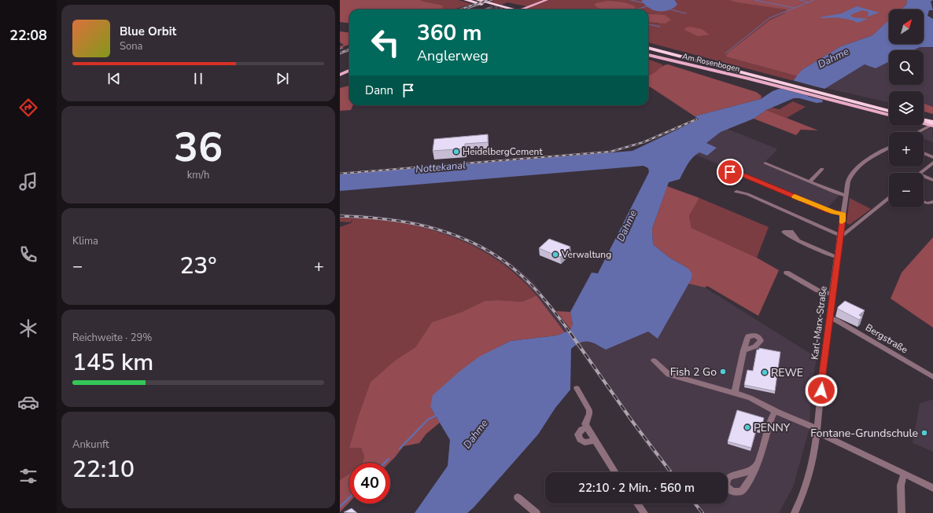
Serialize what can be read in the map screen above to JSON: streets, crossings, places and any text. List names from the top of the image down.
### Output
{
  "streets": {
    "main road": ["Am Rosenbogen"],
    "street": ["Karl-Marx-Straße", "Bergstraße"]
  },
  "crossings": [
    ["Karl-Marx-Straße", "Bergstraße"]
  ],
  "water": ["Dahme", "Nottekanal"],
  "places": [
    "HeidelbergCement",
    "Verwaltung",
    "Fish 2 Go",
    "REWE",
    "PENNY",
    "Fontane-Grundschule"
  ],
  "north": "top right",
  "page": {
    "tabs": "22:08",
    "map_buttons": ["+", "−"],
    "turn": ["360 m", "Anglerweg"],
    "song": ["Blue Orbit", "Sona"],
    "then": "Dann",
    "tile": [
      ["36", "km/h"],
      "Klima",
      ["Reichweite · 29%", "145 km"],
      ["Ankunft", "22:10"]
    ],
    "heat": ["−", "23°", "+"],
    "limit": "40",
    "trip": "22:10 · 2 Min. · 560 m"
  }
}
